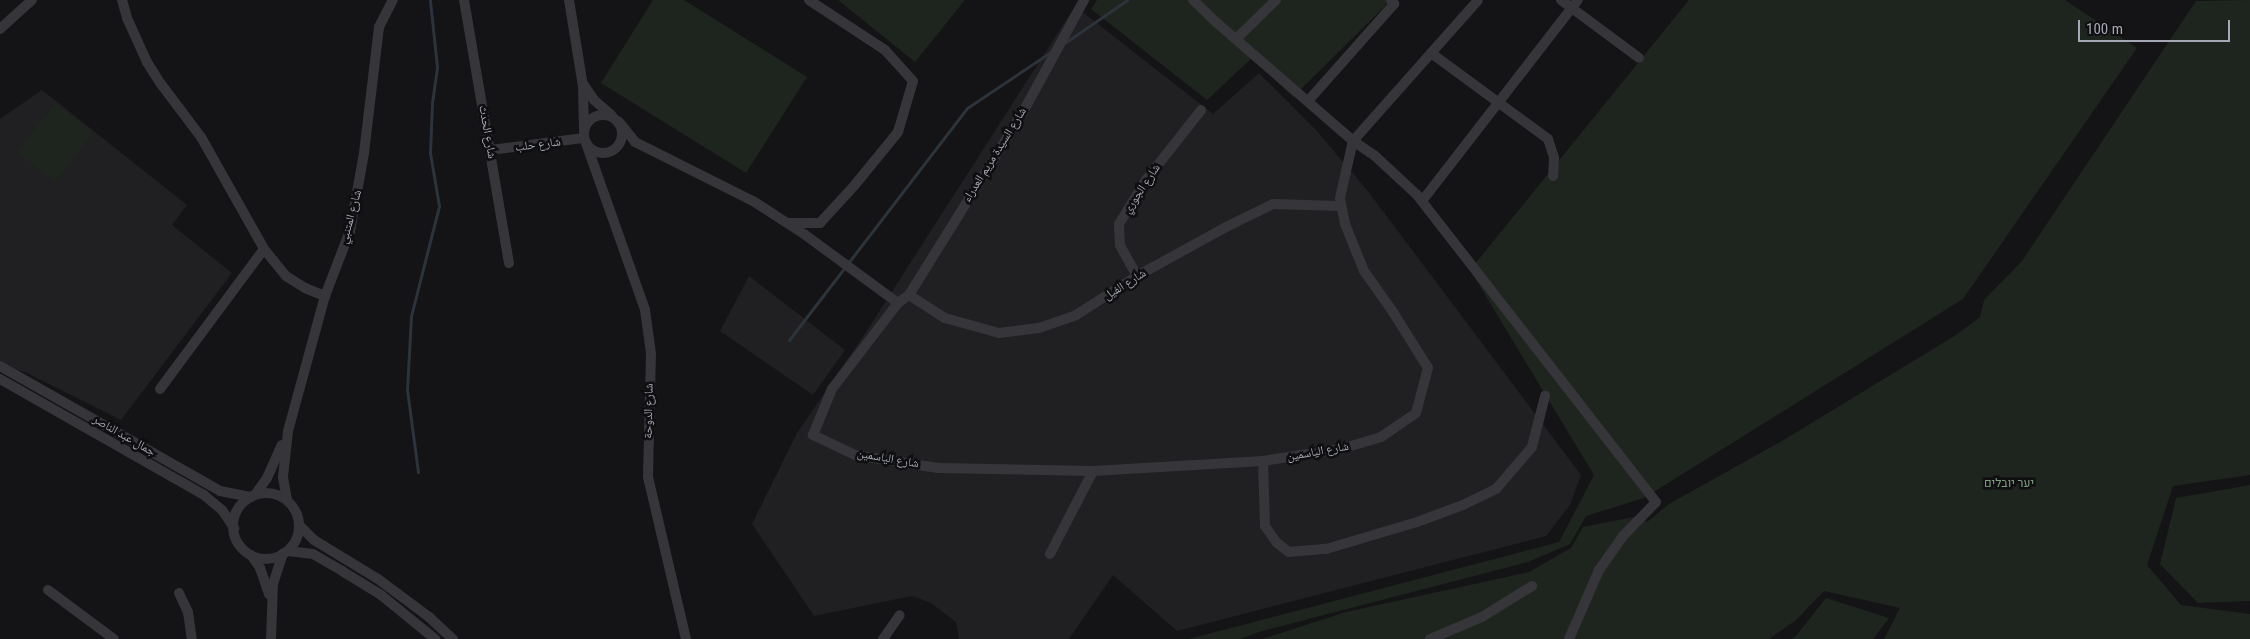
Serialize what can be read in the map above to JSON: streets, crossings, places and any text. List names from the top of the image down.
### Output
{
  "streets": {
    "street": [
      "شارع الحدث",
      "شارع حلب",
      "شارع السيدة مريم العدراء",
      "شارع الجوري",
      "شارع المتنبي",
      "شارع الفيل",
      "شارع الدوحة",
      "جمال عبد الناصر",
      "شارع الياسمين"
    ]
  },
  "crossings": [
    ["شارع الحدث", "شارع حلب"],
    ["شارع حلب", "شارع الدوحة"],
    ["شارع السيدة مريم العدراء", "شارع الفيل"],
    ["شارع السيدة مريم العدراء", "شارع الياسمين"],
    ["شارع الجوري", "شارع الفيل"],
    ["شارع الفيل", "شارع الياسمين"]
  ],
  "parks": ["יער יובלים"],
  "scale_bar": "100 m"
}
